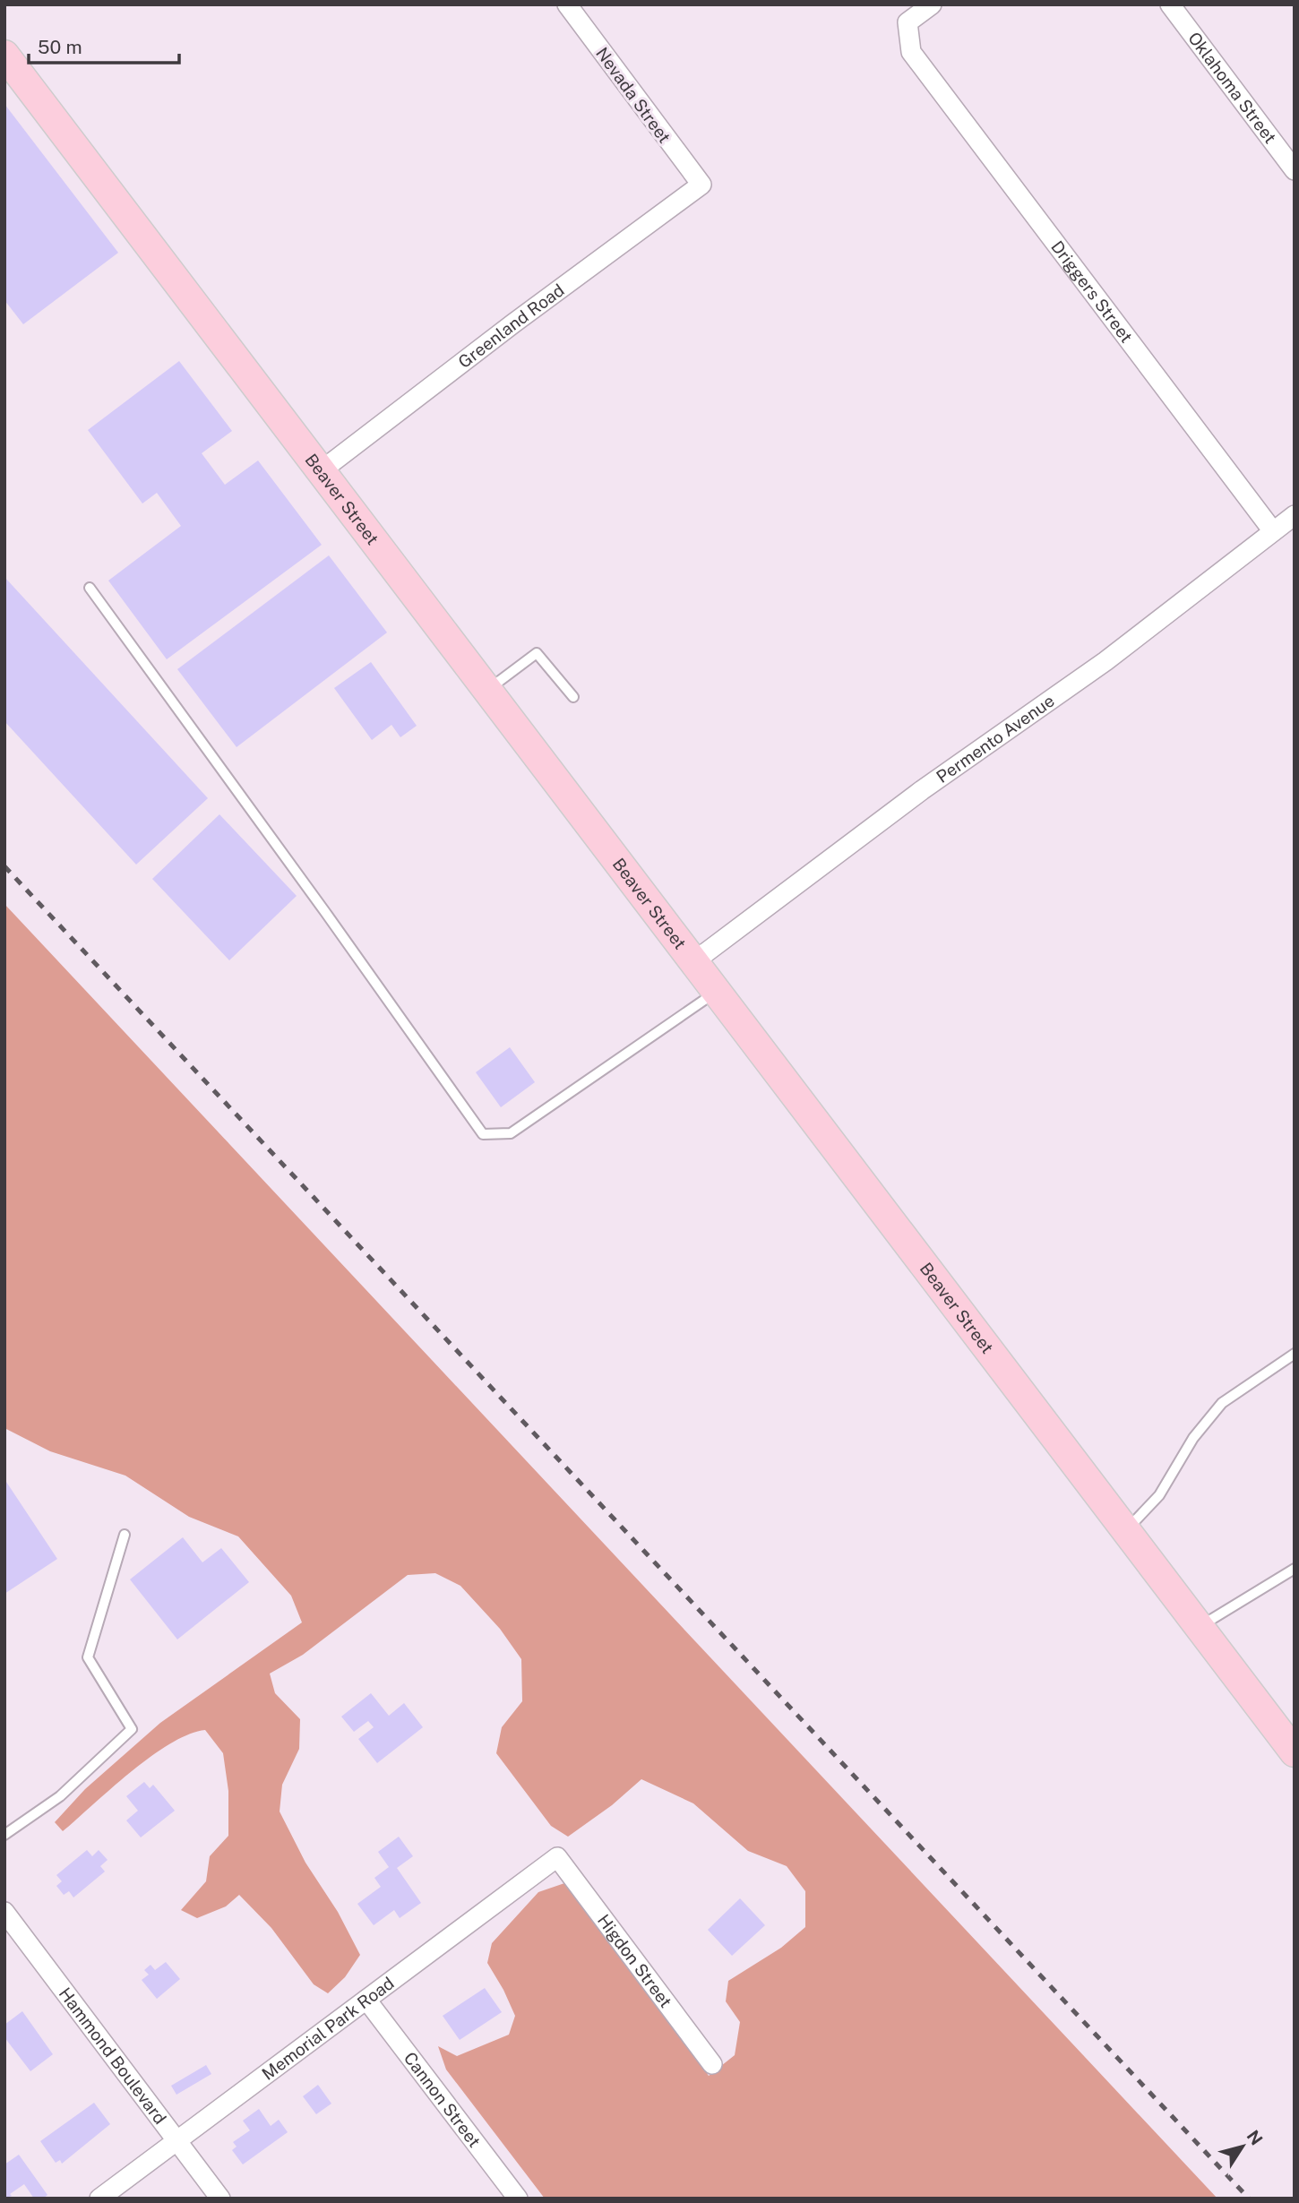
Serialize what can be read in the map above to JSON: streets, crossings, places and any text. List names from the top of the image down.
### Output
{
  "streets": {
    "main road": ["Beaver Street"],
    "street": [
      "Oklahoma Street",
      "Nevada Street",
      "Driggers Street",
      "Greenland Road",
      "Permento Avenue",
      "Higdon Street",
      "Memorial Park Road",
      "Hammond Boulevard",
      "Cannon Street"
    ]
  },
  "crossings": [
    ["Nevada Street", "Greenland Road"],
    ["Driggers Street", "Permento Avenue"],
    ["Greenland Road", "Beaver Street"],
    ["Beaver Street", "Permento Avenue"],
    ["Higdon Street", "Memorial Park Road"],
    ["Memorial Park Road", "Hammond Boulevard"],
    ["Memorial Park Road", "Cannon Street"]
  ],
  "scale_bar": "50 m",
  "north": "top right"
}
